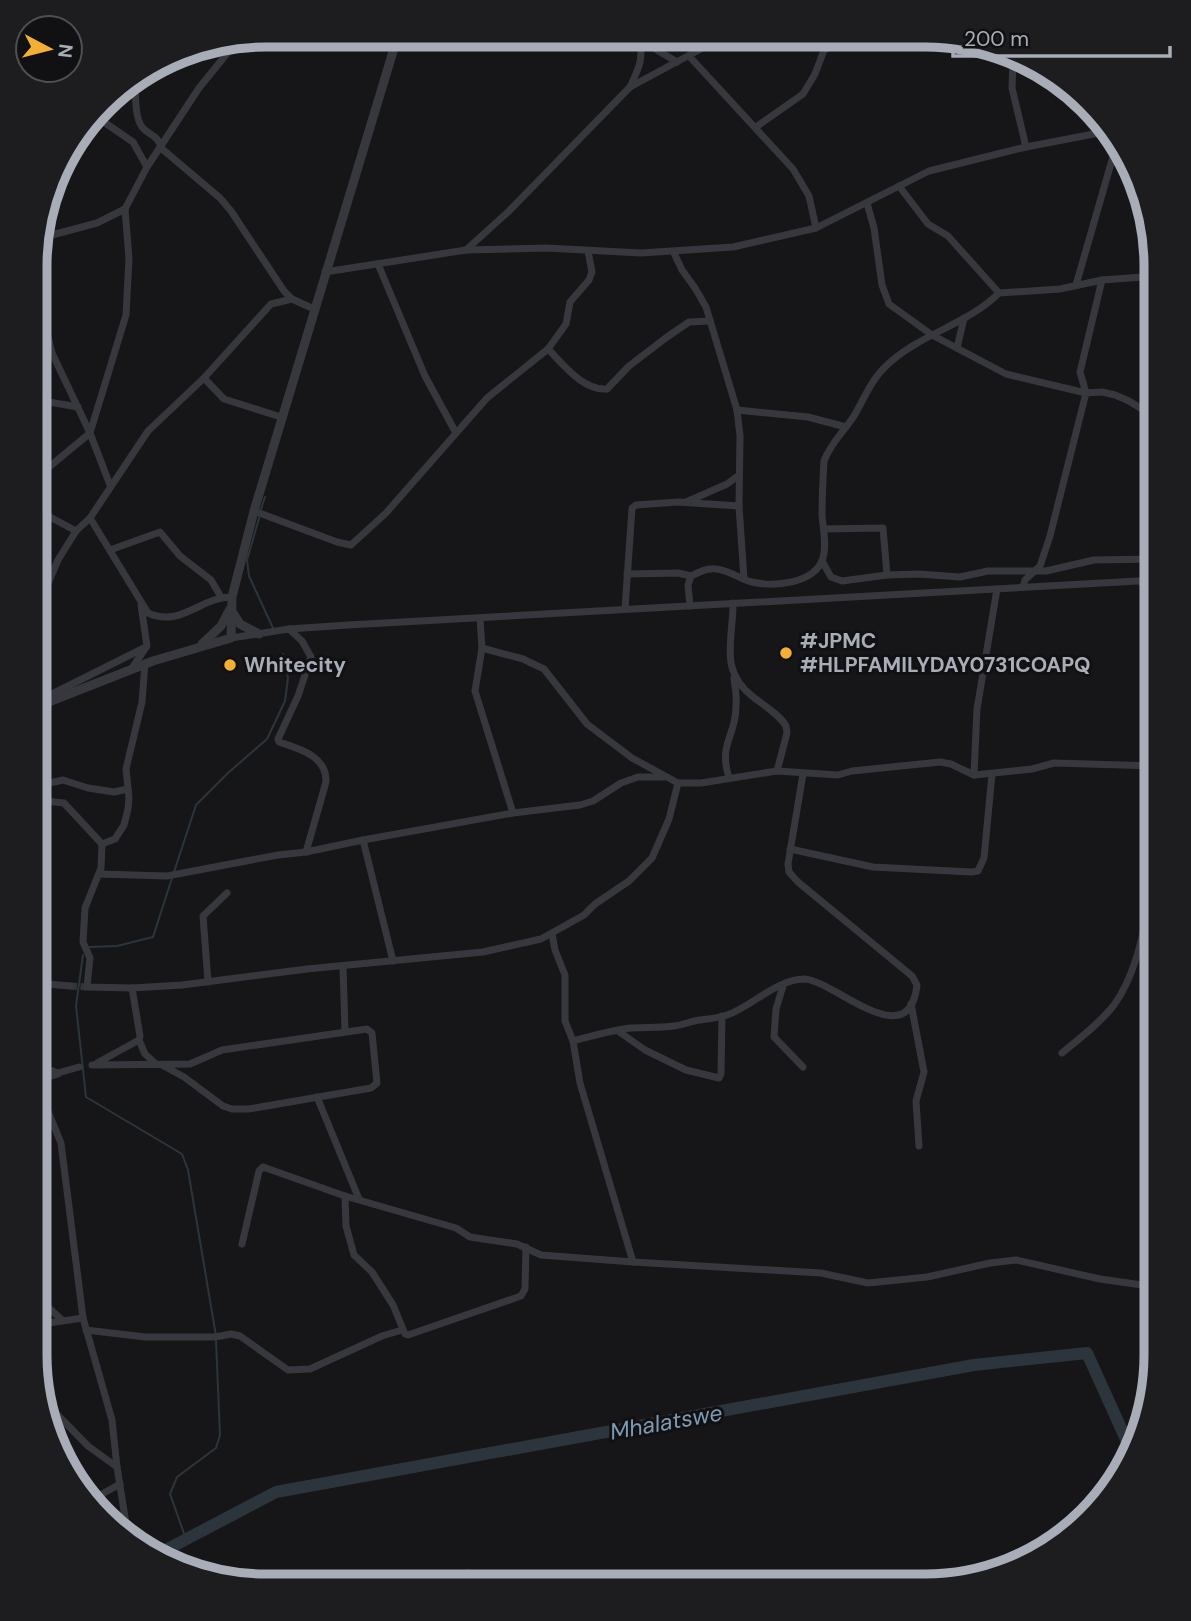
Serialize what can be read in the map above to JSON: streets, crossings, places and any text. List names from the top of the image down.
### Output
{
  "water": ["Mhalatswe"],
  "places": ["#JPMC #HLPFAMILYDAY0731COAPQ", "Whitecity"],
  "scale_bar": "200 m",
  "north": "right"
}
